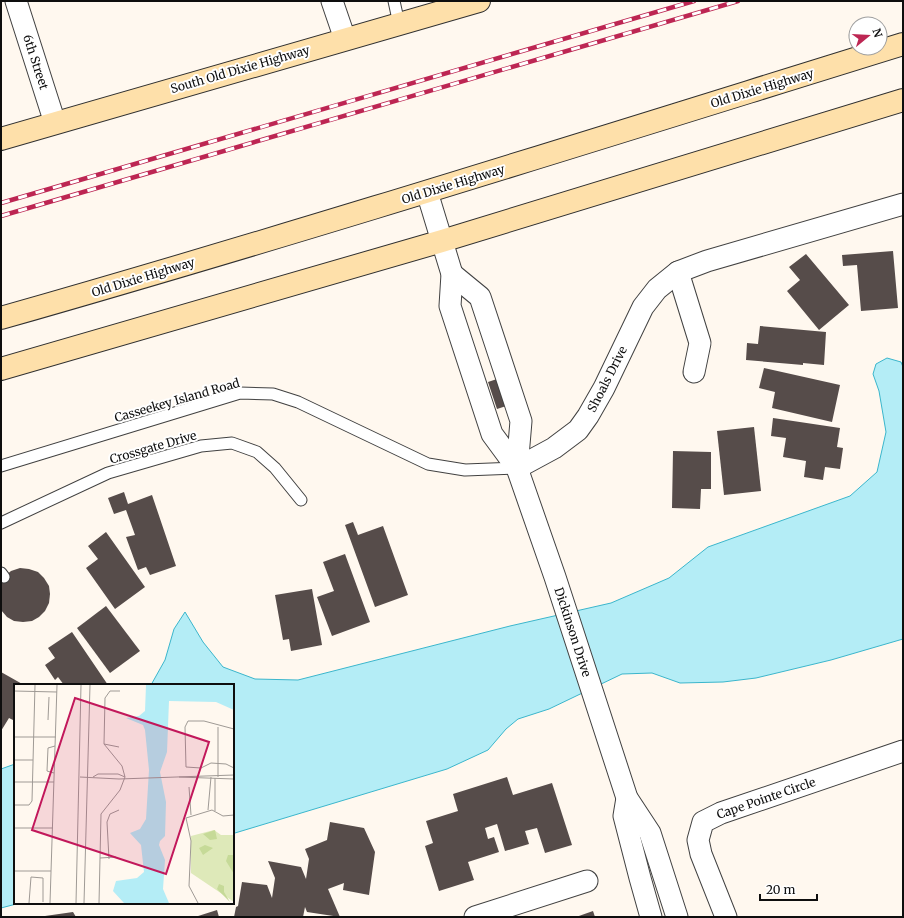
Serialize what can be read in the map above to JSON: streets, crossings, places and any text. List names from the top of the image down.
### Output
{
  "streets": {
    "main road": ["South Old Dixie Highway", "Old Dixie Highway"],
    "street": [
      "6th Street",
      "Shoals Drive",
      "Dickinson Drive",
      "Cape Pointe Circle"
    ],
    "lane": ["Casseekey Island Road", "Crossgate Drive"]
  },
  "crossings": [
    ["6th Street", "South Old Dixie Highway"],
    ["Old Dixie Highway", "Dickinson Drive"],
    ["Shoals Drive", "Casseekey Island Road"],
    ["Shoals Drive", "Dickinson Drive"],
    ["Casseekey Island Road", "Dickinson Drive"]
  ],
  "scale_bar": "20 m",
  "north": "right"
}
